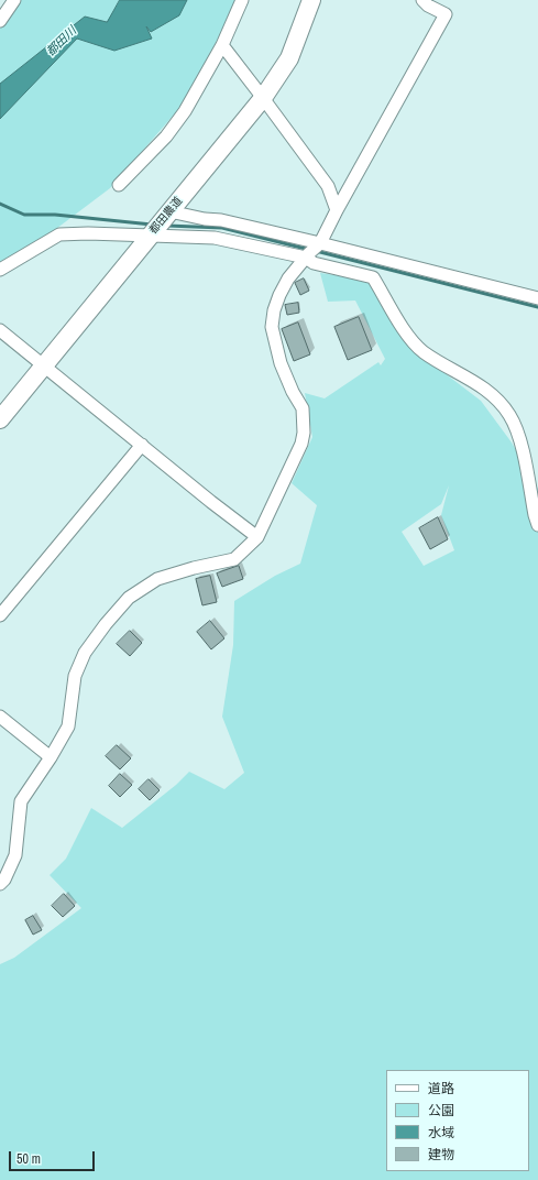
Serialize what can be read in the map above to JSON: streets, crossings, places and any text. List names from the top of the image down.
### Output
{
  "streets": {
    "street": ["都田農道"]
  },
  "water": ["都田川"],
  "legend": [
    "道路",
    "公園",
    "水域",
    "建物"
  ],
  "scale_bar": "50 m"
}
